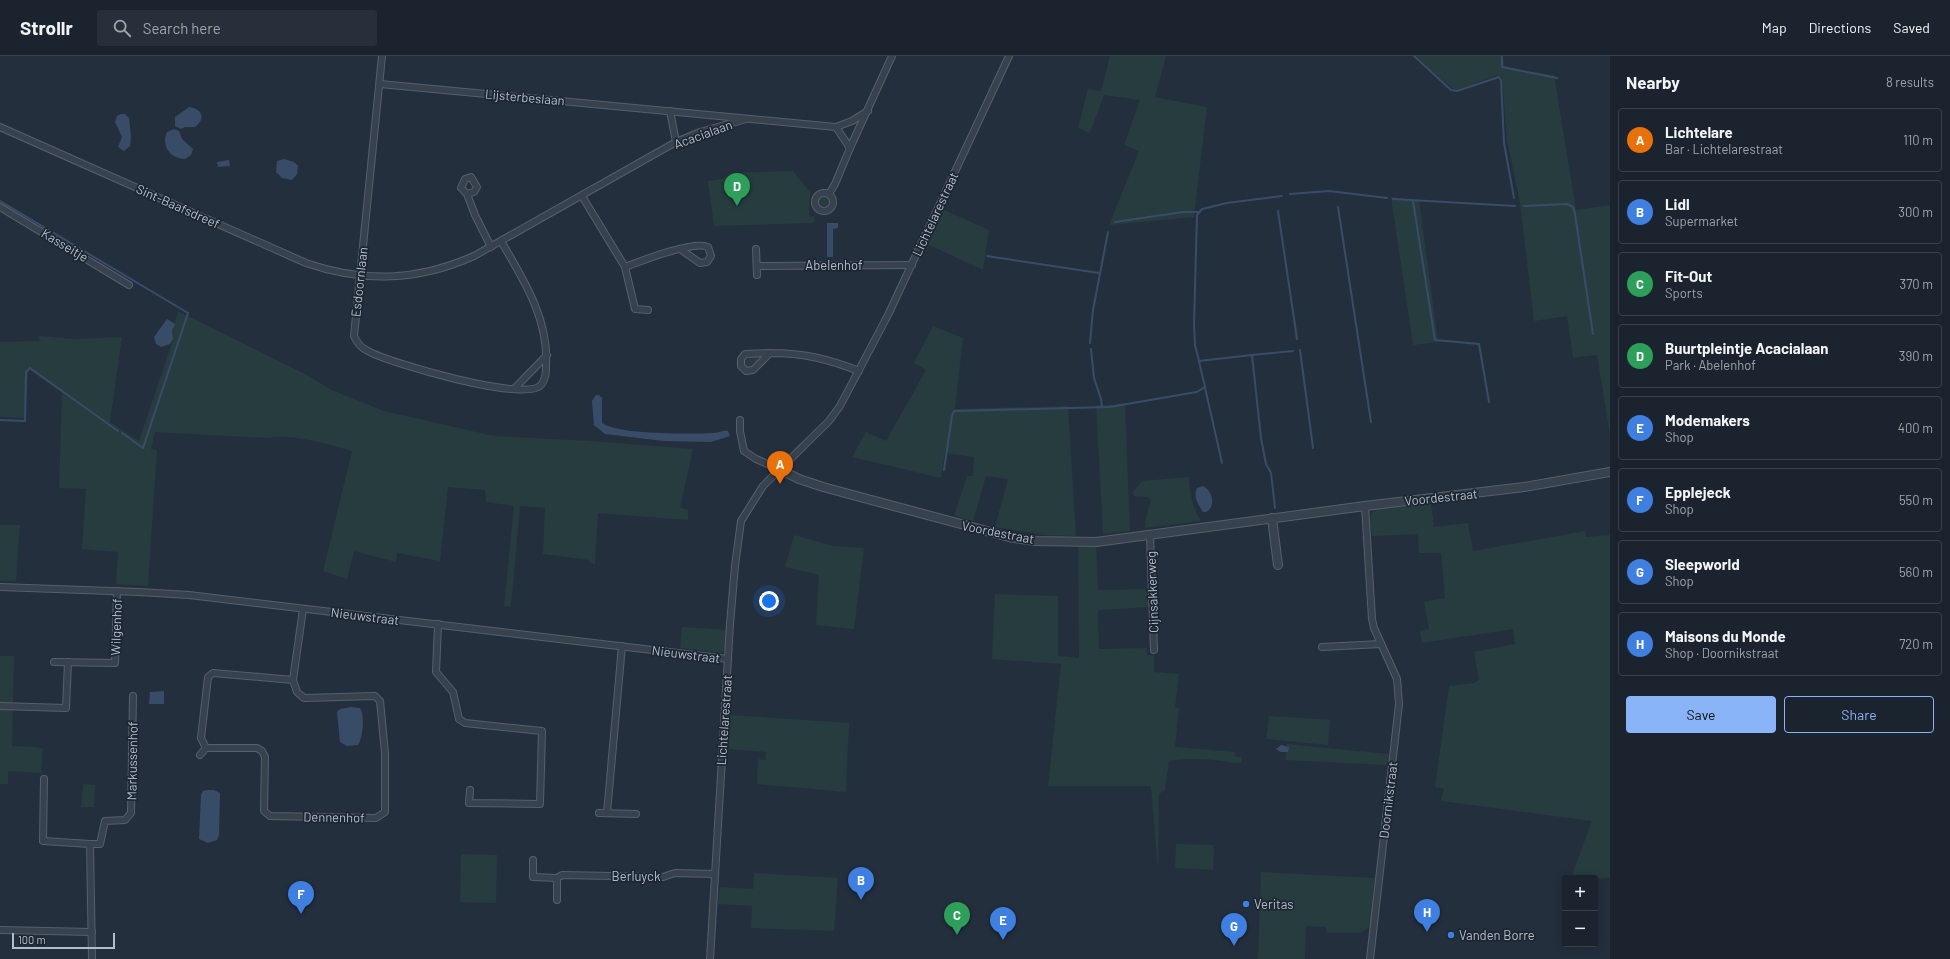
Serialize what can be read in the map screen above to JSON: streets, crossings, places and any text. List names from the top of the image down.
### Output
{
  "streets": {
    "street": [
      "Lijsterbeslaan",
      "Acacialaan",
      "Sint-Baafsdreef",
      "Lichtelarestraat",
      "Kasseitje",
      "Abelenhof",
      "Esdoornlaan",
      "Voordestraat",
      "Cijnsakkerweg",
      "Nieuwstraat",
      "Wilgenhof",
      "Markussenhof",
      "Doornikstraat",
      "Dennenhof",
      "Berluyck"
    ]
  },
  "crossings": [
    ["Lijsterbeslaan", "Acacialaan"],
    ["Lijsterbeslaan", "Esdoornlaan"],
    ["Acacialaan", "Sint-Baafsdreef"],
    ["Acacialaan", "Esdoornlaan"],
    ["Sint-Baafsdreef", "Esdoornlaan"],
    ["Lichtelarestraat", "Abelenhof"],
    ["Lichtelarestraat", "Voordestraat"],
    ["Lichtelarestraat", "Nieuwstraat"],
    ["Lichtelarestraat", "Berluyck"],
    ["Voordestraat", "Cijnsakkerweg"],
    ["Voordestraat", "Doornikstraat"],
    ["Nieuwstraat", "Wilgenhof"]
  ],
  "places": ["Veritas", "Vanden Borre"],
  "scale_bar": "100 m",
  "page": {
    "header": "Strollr",
    "search": "Search here",
    "nav": ["Map", "Directions", "Saved"],
    "heading": ["Nearby", "8 results"],
    "list": [
      {
        "mark": "A",
        "name": "Lichtelare",
        "note": "Bar · Lichtelarestraat",
        "value": "110 m"
      },
      {
        "mark": "B",
        "name": "Lidl",
        "note": "Supermarket",
        "value": "300 m"
      },
      {
        "mark": "C",
        "name": "Fit-Out",
        "note": "Sports",
        "value": "370 m"
      },
      {
        "mark": "D",
        "name": "Buurtpleintje Acacialaan",
        "note": "Park · Abelenhof",
        "value": "390 m"
      },
      {
        "mark": "E",
        "name": "Modemakers",
        "note": "Shop",
        "value": "400 m"
      },
      {
        "mark": "F",
        "name": "Epplejeck",
        "note": "Shop",
        "value": "550 m"
      },
      {
        "mark": "G",
        "name": "Sleepworld",
        "note": "Shop",
        "value": "560 m"
      },
      {
        "mark": "H",
        "name": "Maisons du Monde",
        "note": "Shop · Doornikstraat",
        "value": "720 m"
      }
    ],
    "pins": [
      "D",
      "A",
      "B",
      "F",
      "H",
      "C",
      "E",
      "G"
    ],
    "buttons": ["Save", "Share"],
    "map_buttons": ["+", "−"],
    "scale": "100 m"
  }
}
